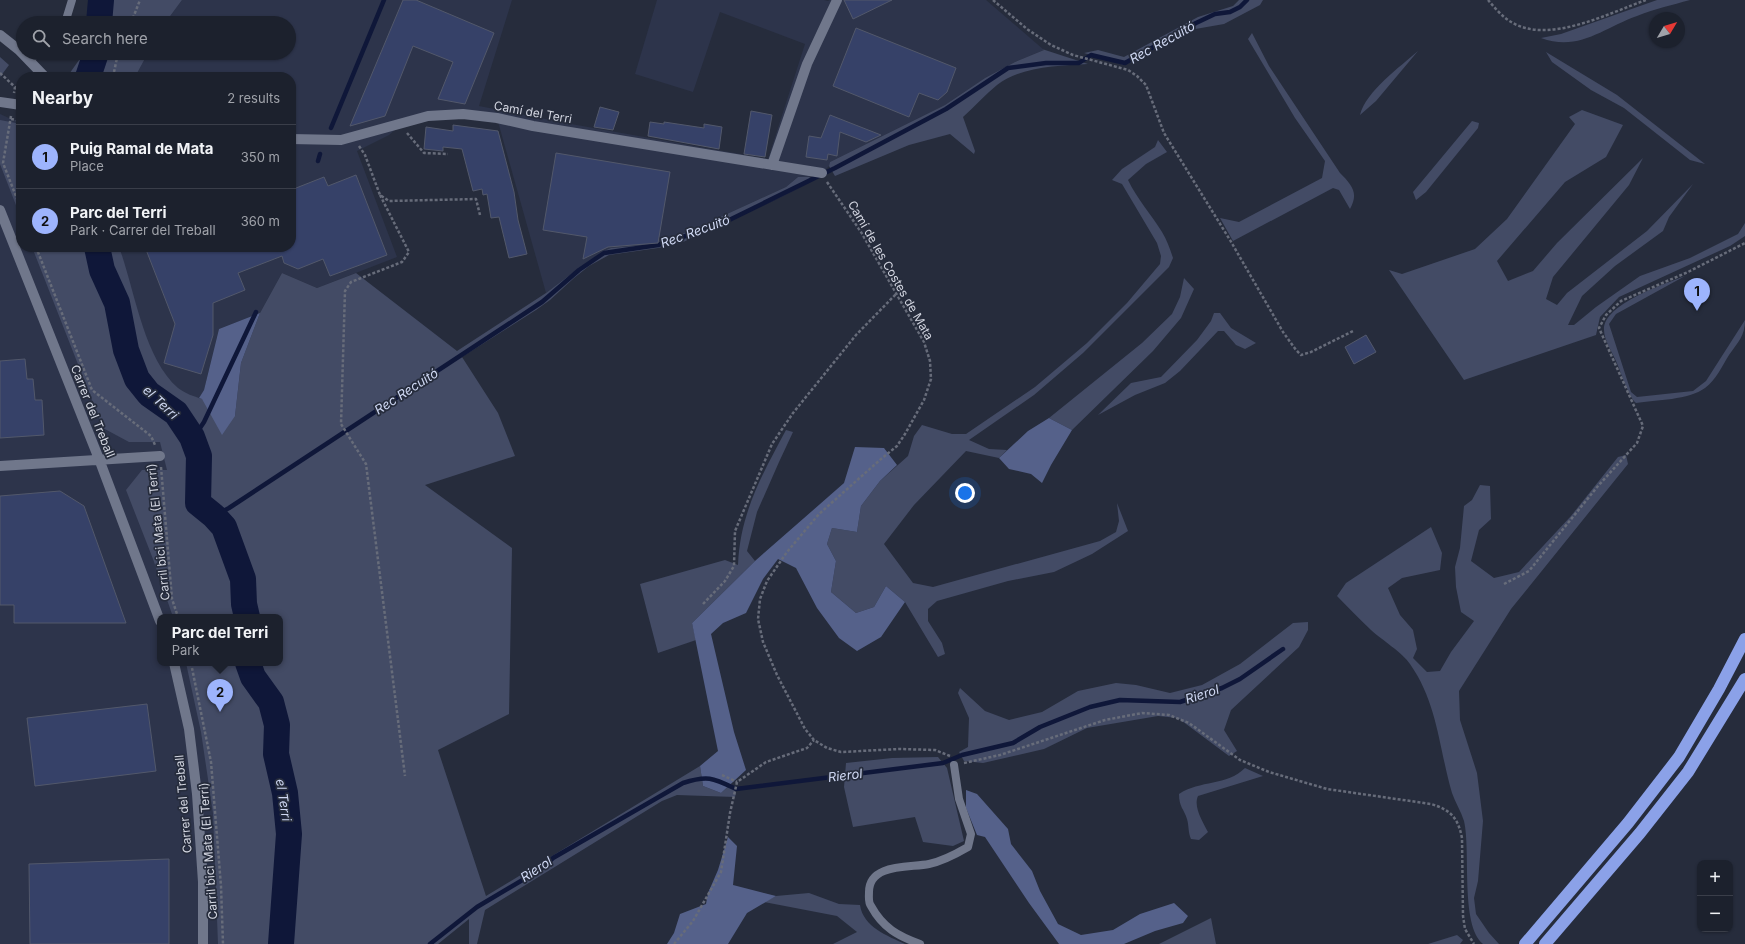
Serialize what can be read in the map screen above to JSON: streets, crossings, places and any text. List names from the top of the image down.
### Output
{
  "streets": {
    "street": ["Camí del Terri", "Carrer del Treball"],
    "path": ["Camí de les Costes de Mata", "Carril bici Mata (El Terri)"]
  },
  "crossings": [
    ["Camí del Terri", "Camí de les Costes de Mata"]
  ],
  "water": ["Rec Recuitó", "el Terri", "Rierol"],
  "north": "top right",
  "page": {
    "search": "Search here",
    "heading": ["Nearby", "2 results"],
    "list": [
      {
        "mark": "1",
        "name": "Puig Ramal de Mata",
        "note": "Place",
        "value": "350 m"
      },
      {
        "mark": "2",
        "name": "Parc del Terri",
        "note": "Park · Carrer del Treball",
        "value": "360 m"
      }
    ],
    "pins": ["1", "2"],
    "popup": ["Parc del Terri", "Park"],
    "map_buttons": ["+", "−"]
  }
}
